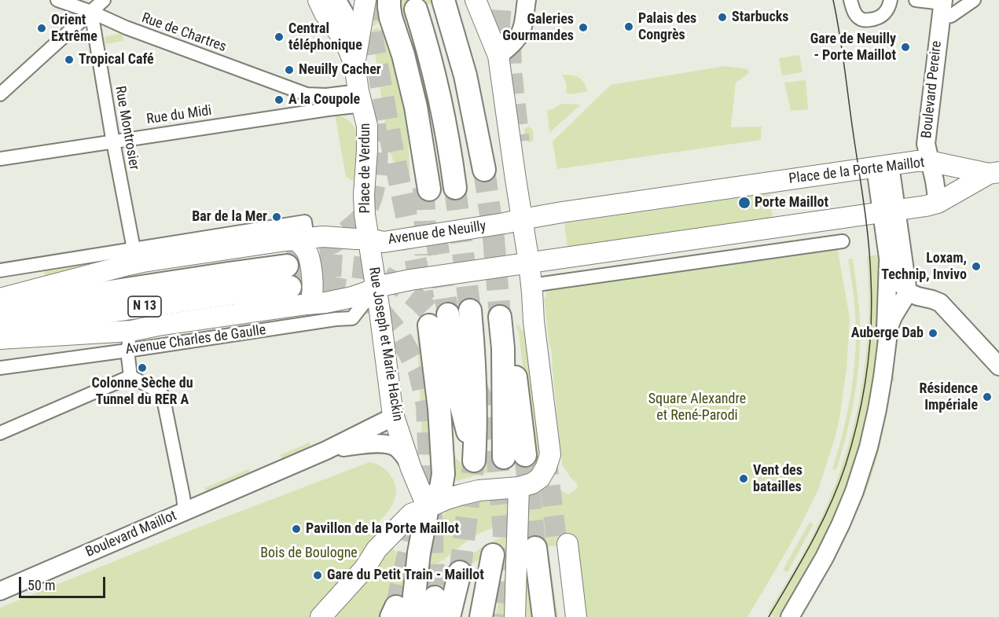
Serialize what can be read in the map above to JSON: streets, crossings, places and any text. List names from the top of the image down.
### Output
{
  "streets": {
    "highway": ["N 13"],
    "main road": [
      "Place de Verdun",
      "Place de la Porte Maillot",
      "Avenue de Neuilly",
      "Avenue Charles de Gaulle",
      "Rue Joseph et Marie Hackin"
    ],
    "street": [
      "Rue de Chartres",
      "Boulevard Pereire",
      "Rue du Midi",
      "Rue Montrosier",
      "Boulevard Maillot"
    ]
  },
  "crossings": [
    ["Rue de Chartres", "Rue du Midi"],
    ["Rue de Chartres", "Rue Montrosier"],
    ["Rue de Chartres", "Place de Verdun"],
    ["Boulevard Pereire", "Place de la Porte Maillot"],
    ["Rue du Midi", "Rue Montrosier"],
    ["Rue du Midi", "Place de Verdun"],
    ["Place de Verdun", "Avenue de Neuilly"],
    ["Place de Verdun", "Rue Joseph et Marie Hackin"],
    ["Place de la Porte Maillot", "Avenue de Neuilly"],
    ["Avenue de Neuilly", "N 13"],
    ["Avenue Charles de Gaulle", "Rue Joseph et Marie Hackin"]
  ],
  "parks": ["Square Alexandre et René-Parodi", "Bois de Boulogne"],
  "places": [
    "Starbucks",
    "Palais des Congrès",
    "Galeries Gourmandes",
    "Orient Extrême",
    "Central téléphonique",
    "Gare de Neuilly - Porte Maillot",
    "Tropical Café",
    "Neuilly Cacher",
    "A la Coupole",
    "Porte Maillot",
    "Bar de la Mer",
    "Loxam, Technip, Invivo",
    "Auberge Dab",
    "Colonne Sèche du Tunnel du RER A",
    "Résidence Impériale",
    "Vent des batailles",
    "Pavillon de la Porte Maillot",
    "Gare du Petit Train - Maillot"
  ],
  "scale_bar": "50 m"
}
